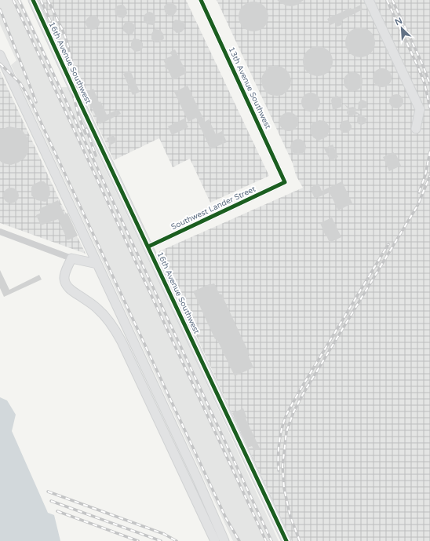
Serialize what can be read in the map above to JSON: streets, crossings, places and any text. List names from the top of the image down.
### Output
{
  "streets": {
    "street": ["16th Avenue Southwest", "13th Avenue Southwest", "Southwest Lander Street"]
  },
  "crossings": [
    ["16th Avenue Southwest", "Southwest Lander Street"],
    ["13th Avenue Southwest", "Southwest Lander Street"]
  ],
  "north": "top left"
}
